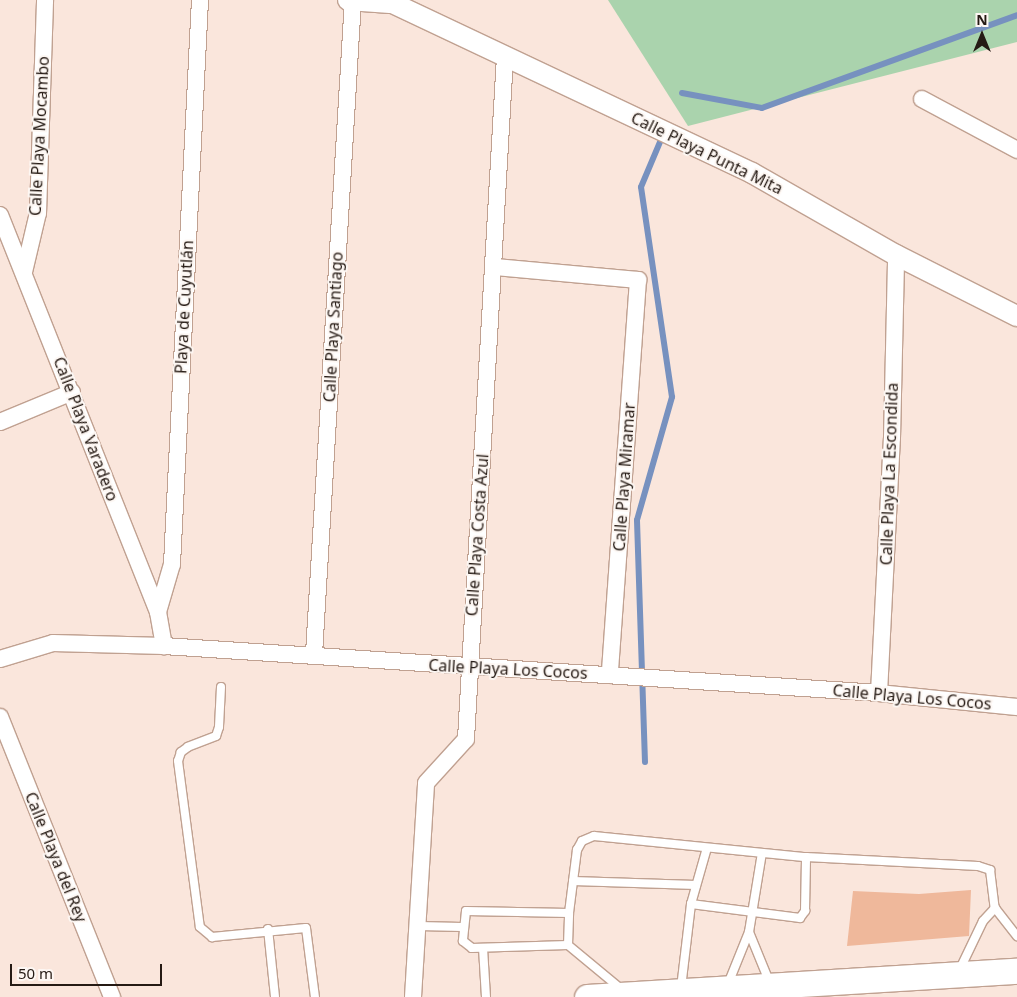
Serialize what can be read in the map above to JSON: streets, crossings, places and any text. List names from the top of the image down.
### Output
{
  "streets": {
    "street": [
      "Calle Playa Mocambo",
      "Calle Playa Punta Mita",
      "Playa de Cuyutlán",
      "Calle Playa Santiago",
      "Calle Playa Varadero",
      "Calle Playa La Escondida",
      "Calle Playa Miramar",
      "Calle Playa Costa Azul",
      "Calle Playa Los Cocos",
      "Calle Playa del Rey"
    ]
  },
  "crossings": [
    ["Calle Playa Mocambo", "Calle Playa Varadero"],
    ["Calle Playa Punta Mita", "Calle Playa La Escondida"],
    ["Calle Playa Punta Mita", "Calle Playa Costa Azul"],
    ["Playa de Cuyutlán", "Calle Playa Varadero"],
    ["Calle Playa Santiago", "Calle Playa Los Cocos"],
    ["Calle Playa Varadero", "Calle Playa Los Cocos"],
    ["Calle Playa La Escondida", "Calle Playa Los Cocos"],
    ["Calle Playa Miramar", "Calle Playa Costa Azul"],
    ["Calle Playa Miramar", "Calle Playa Los Cocos"],
    ["Calle Playa Costa Azul", "Calle Playa Los Cocos"]
  ],
  "scale_bar": "50 m",
  "north": "top"
}
